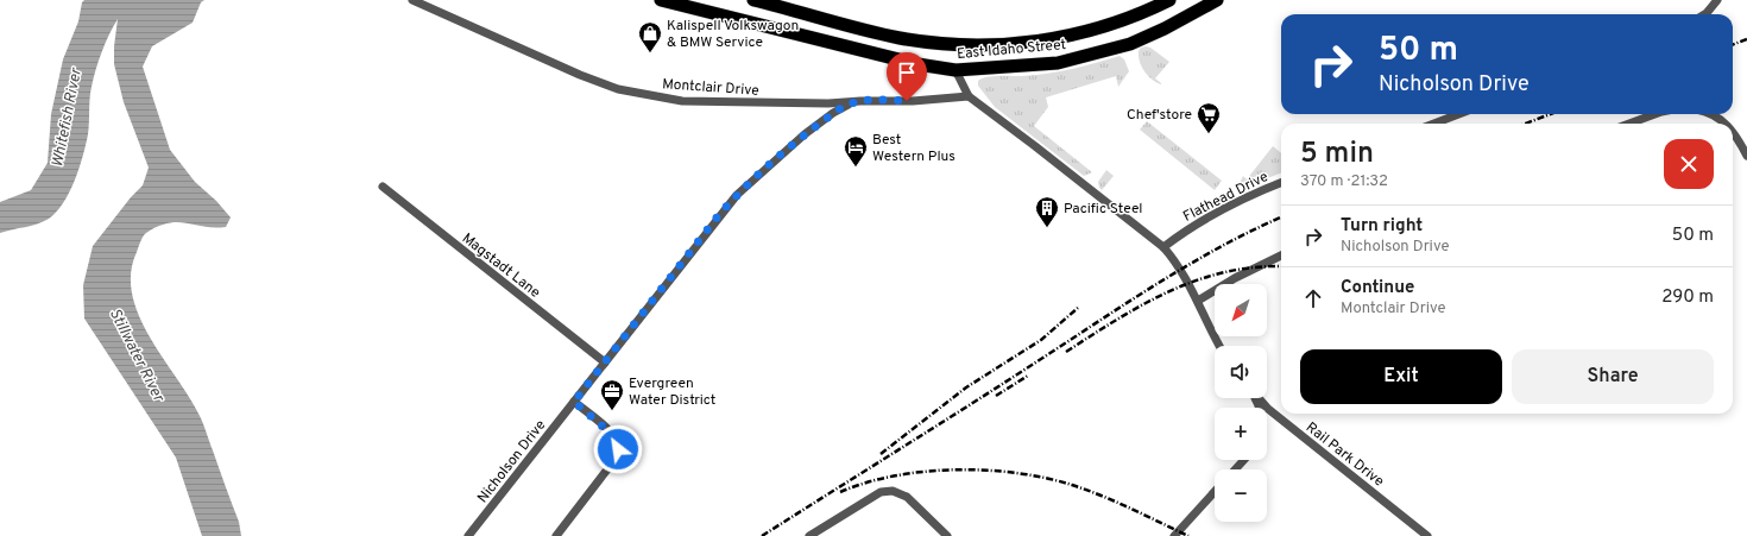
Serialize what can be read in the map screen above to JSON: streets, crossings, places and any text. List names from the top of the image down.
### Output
{
  "streets": {
    "highway": ["East Idaho Street"],
    "street": [
      "Montclair Drive",
      "Flathead Drive",
      "Magstadt Lane",
      "Rail Park Drive",
      "Nicholson Drive"
    ]
  },
  "crossings": [
    ["Montclair Drive", "Nicholson Drive"],
    ["Magstadt Lane", "Nicholson Drive"]
  ],
  "water": ["Whitefish River", "Stillwater River"],
  "places": {
    "shop": ["Kalispell Volkswagon & BMW Service"],
    "supermarket": ["Chef'store"],
    "hotel": ["Best Western Plus"],
    "building": ["Pacific Steel"],
    "office": ["Evergreen Water District"]
  },
  "north": "bottom left",
  "page": {
    "turn": ["50 m", "Nicholson Drive"],
    "heading": ["5 min", "370 m · 21:32"],
    "list": [
      {
        "name": "Turn right",
        "note": "Nicholson Drive",
        "value": "50 m"
      },
      {
        "name": "Continue",
        "note": "Montclair Drive",
        "value": "290 m"
      }
    ],
    "map_buttons": ["+", "−"],
    "buttons": ["Exit", "Share"]
  }
}
